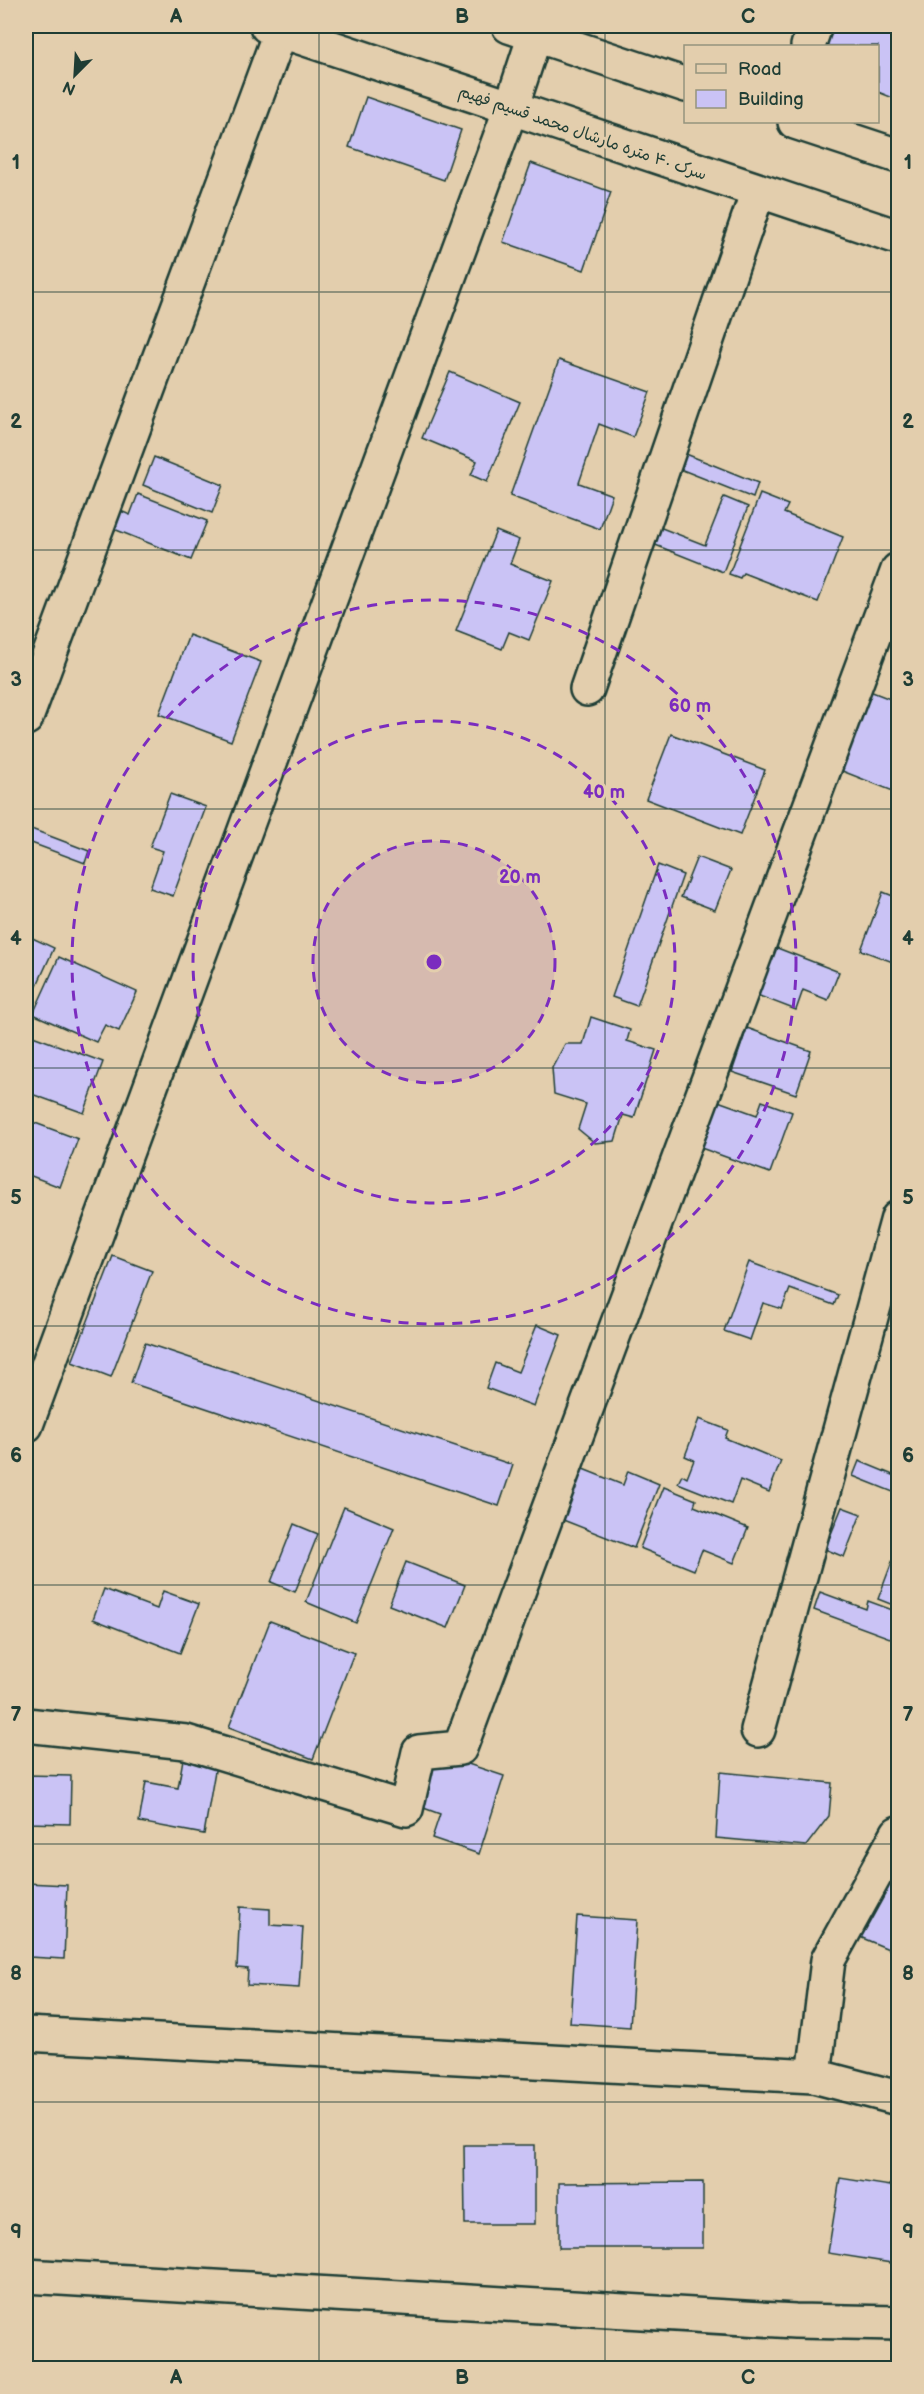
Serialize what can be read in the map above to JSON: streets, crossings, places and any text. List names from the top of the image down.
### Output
{
  "streets": {
    "street": ["سرک ۴۰ متره مارشال محمد قسیم فهیم"]
  },
  "legend": ["Road", "Building"],
  "north": "bottom left",
  "grid": {
    "columns": ["A", "B", "C"],
    "rows": [
      "1",
      "2",
      "3",
      "4",
      "5",
      "6",
      "7",
      "8",
      "9"
    ]
  },
  "rings": ["60 m", "40 m", "20 m"]
}
